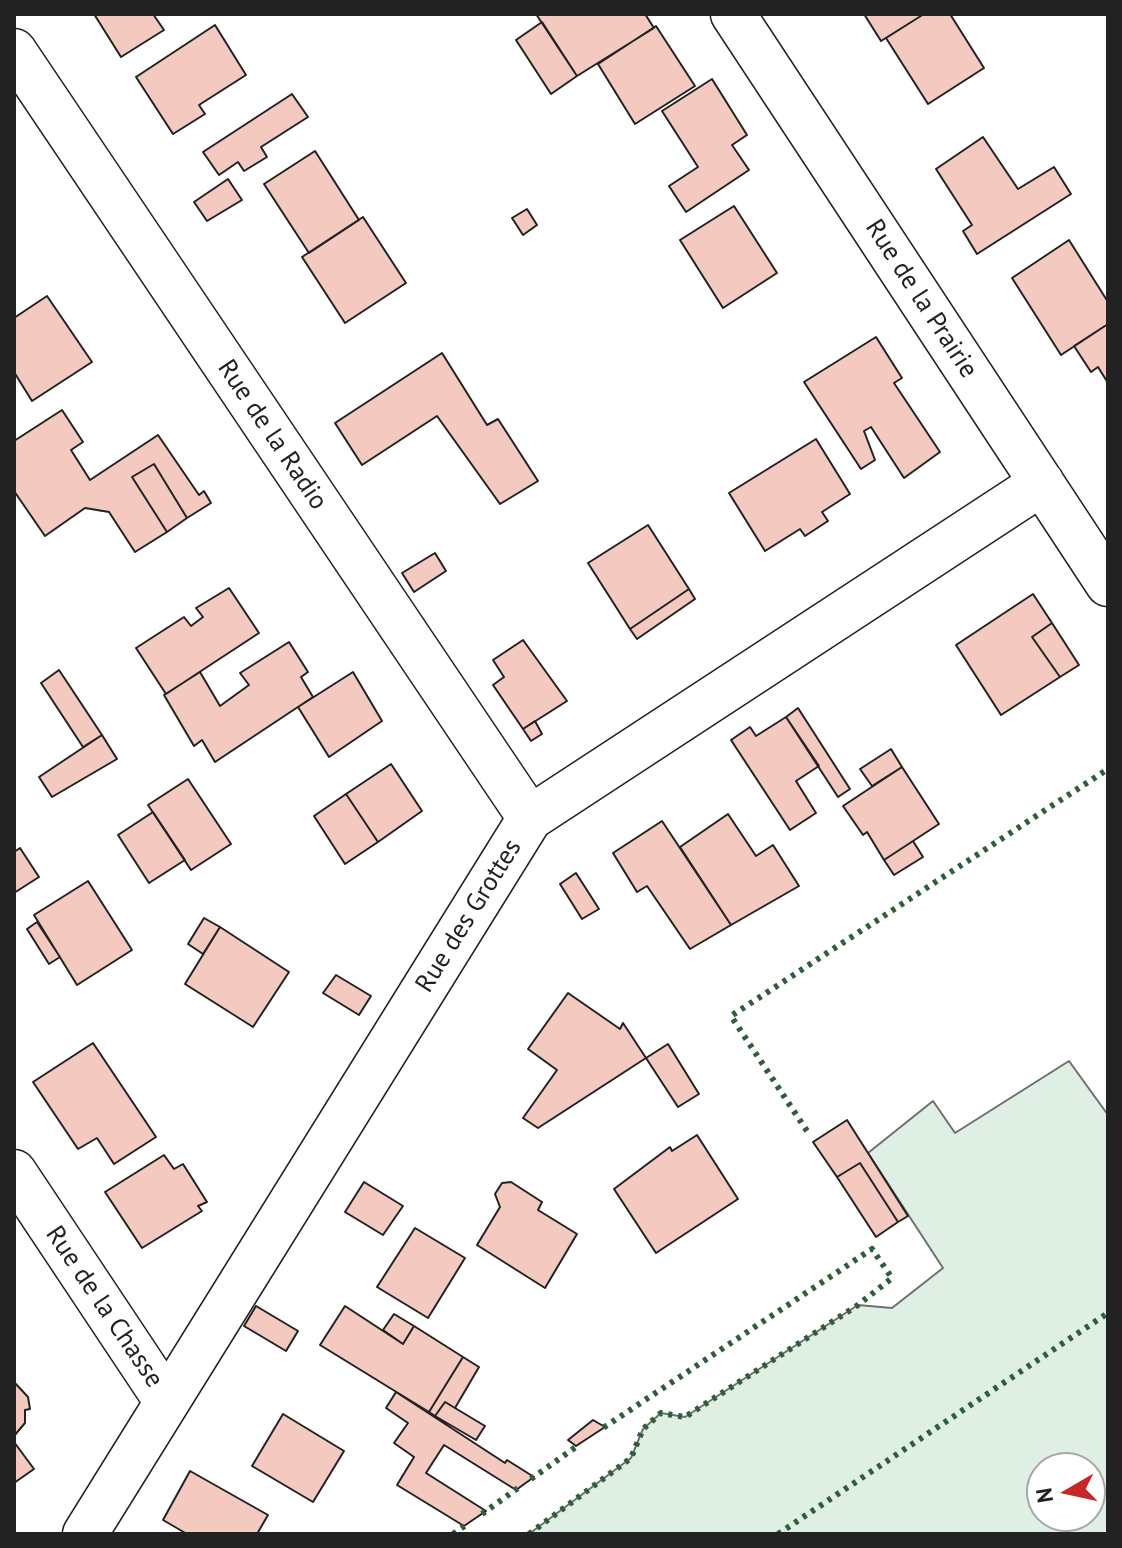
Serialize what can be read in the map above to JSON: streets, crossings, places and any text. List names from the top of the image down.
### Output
{
  "streets": {
    "street": [
      "Rue de la Prairie",
      "Rue de la Radio",
      "Rue des Grottes",
      "Rue de la Chasse"
    ]
  },
  "crossings": [
    ["Rue de la Prairie", "Rue des Grottes"],
    ["Rue de la Radio", "Rue des Grottes"],
    ["Rue des Grottes", "Rue de la Chasse"]
  ],
  "north": "left"
}
